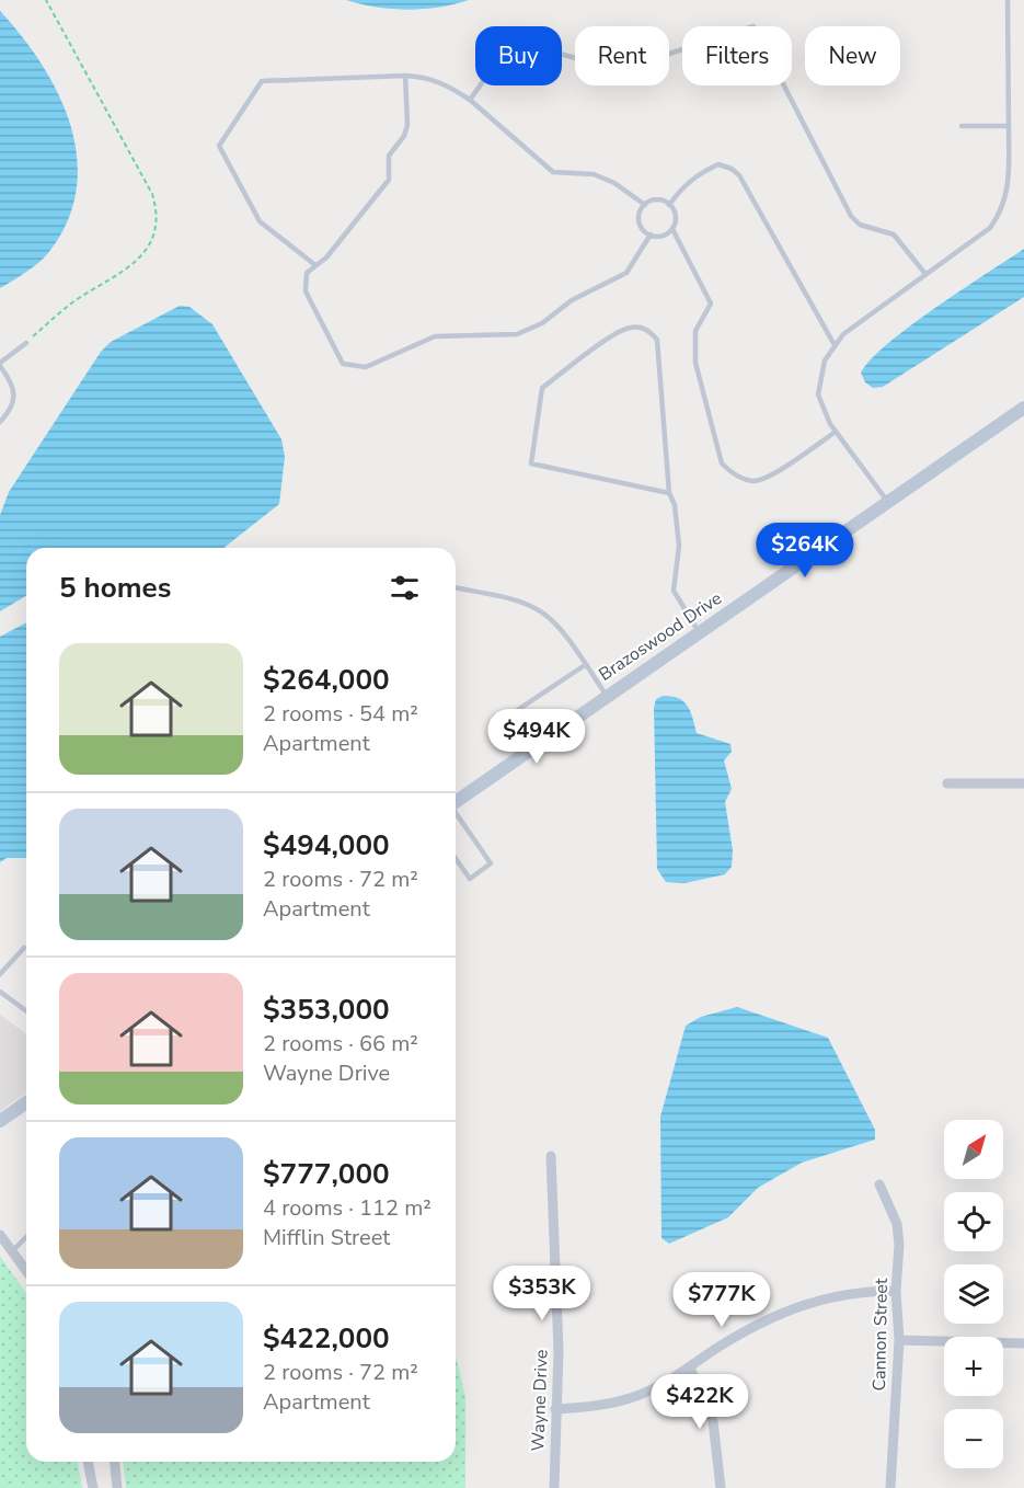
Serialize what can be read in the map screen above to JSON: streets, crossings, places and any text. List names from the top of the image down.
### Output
{
  "streets": {
    "street": ["Brazoswood Drive", "Cannon Street", "Wayne Drive"]
  },
  "north": "top right",
  "page": {
    "chip": [
      "Buy",
      "Rent",
      "Filters",
      "New"
    ],
    "price": [
      "$264K",
      "$494K",
      "$353K",
      "$777K",
      "$422K"
    ],
    "heading": "5 homes",
    "list": [
      {
        "name": "$264,000",
        "note": "2 rooms · 54 m² · Apartment"
      },
      {
        "name": "$494,000",
        "note": "2 rooms · 72 m² · Apartment"
      },
      {
        "name": "$353,000",
        "note": "2 rooms · 66 m² · Wayne Drive"
      },
      {
        "name": "$777,000",
        "note": "4 rooms · 112 m² · Mifflin Street"
      },
      {
        "name": "$422,000",
        "note": "2 rooms · 72 m² · Apartment"
      }
    ],
    "map_buttons": ["+", "−"]
  }
}
